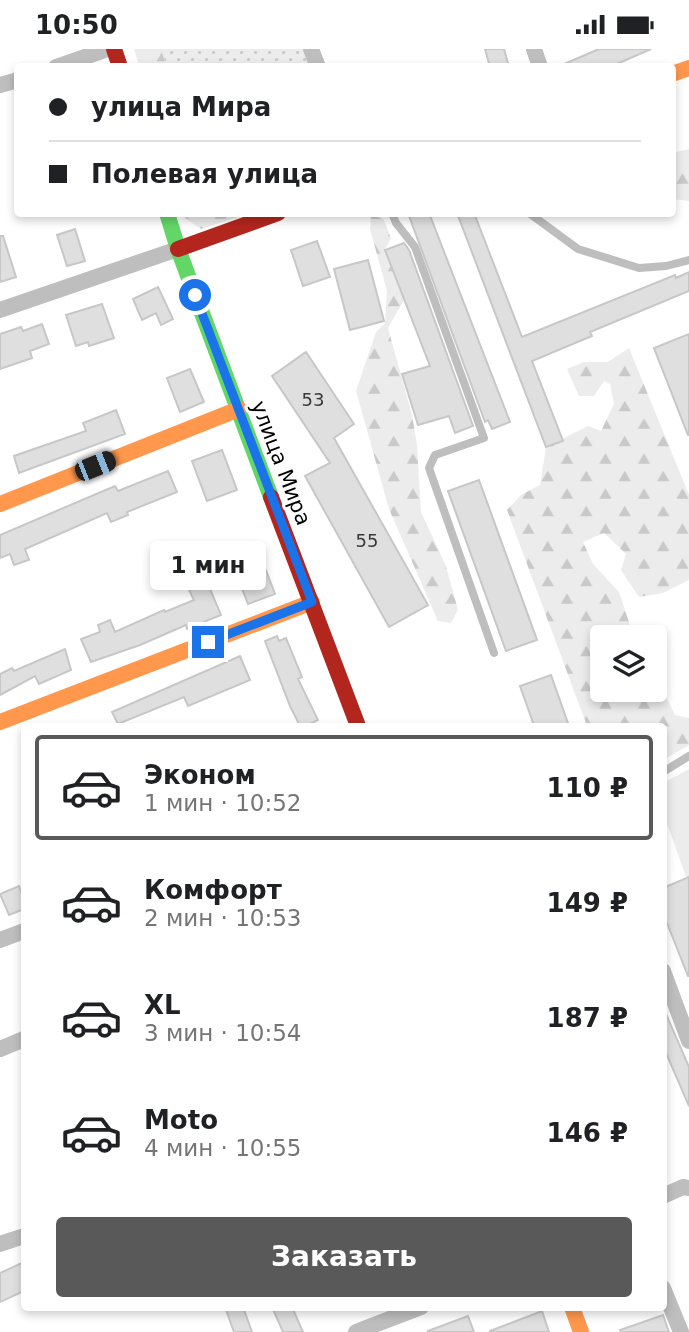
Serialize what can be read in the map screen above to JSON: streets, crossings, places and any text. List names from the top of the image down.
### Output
{
  "streets": {
    "street": ["улица Мира"]
  },
  "house_numbers": ["53", "55"],
  "page": {
    "status": "10:50",
    "banner": ["улица Мира", "Полевая улица"],
    "bubble": "1 мин",
    "list": [
      {
        "name": "Эконом",
        "note": "1 мин · 10:52",
        "value": "110 ₽"
      },
      {
        "name": "Комфорт",
        "note": "2 мин · 10:53",
        "value": "149 ₽"
      },
      {
        "name": "XL",
        "note": "3 мин · 10:54",
        "value": "187 ₽"
      },
      {
        "name": "Moto",
        "note": "4 мин · 10:55",
        "value": "146 ₽"
      }
    ],
    "buttons": "Заказать"
  }
}
